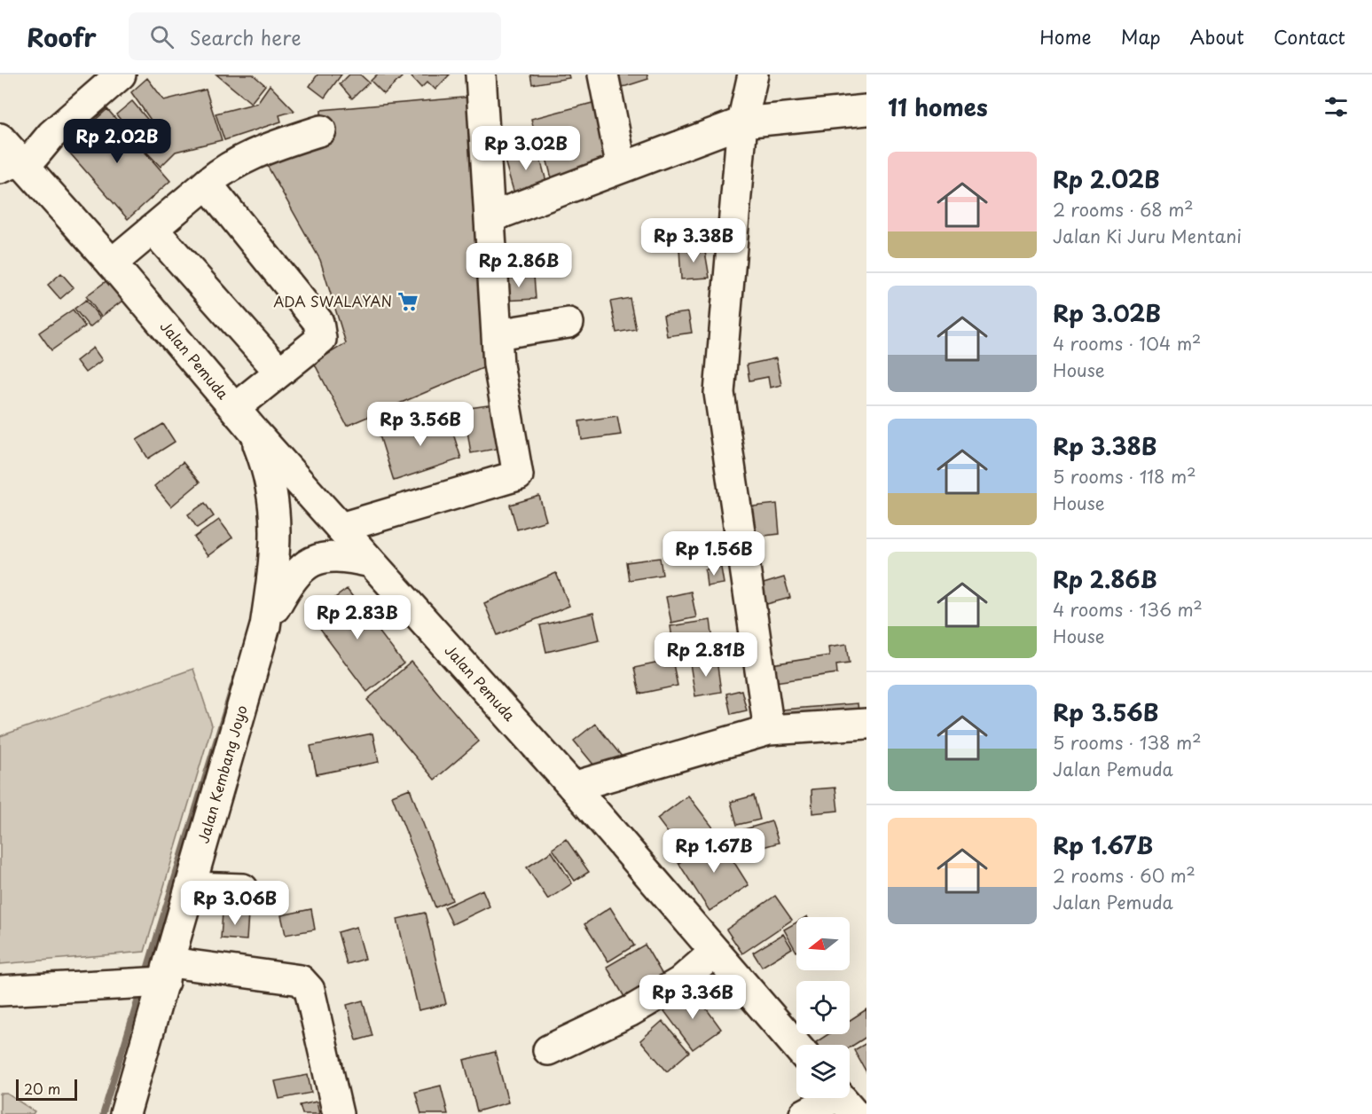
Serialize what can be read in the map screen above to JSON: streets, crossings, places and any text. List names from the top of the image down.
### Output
{
  "streets": {
    "street": ["Jalan Pemuda", "Jalan Kembang Joyo"]
  },
  "crossings": [
    ["Jalan Pemuda", "Jalan Kembang Joyo"]
  ],
  "places": {
    "supermarket": ["ADA SWALAYAN"]
  },
  "scale_bar": "20 m",
  "north": "left",
  "page": {
    "header": "Roofr",
    "search": "Search here",
    "nav": [
      "Home",
      "Map",
      "About",
      "Contact"
    ],
    "heading": "11 homes",
    "price": [
      "Rp 2.02B",
      "Rp 3.02B",
      "Rp 3.38B",
      "Rp 2.86B",
      "Rp 3.56B",
      "Rp 1.56B",
      "Rp 2.83B",
      "Rp 2.81B",
      "Rp 1.67B",
      "Rp 3.06B",
      "Rp 3.36B"
    ],
    "list": [
      {
        "name": "Rp 2.02B",
        "note": "2 rooms · 68 m² · Jalan Ki Juru Mentani"
      },
      {
        "name": "Rp 3.02B",
        "note": "4 rooms · 104 m² · House"
      },
      {
        "name": "Rp 3.38B",
        "note": "5 rooms · 118 m² · House"
      },
      {
        "name": "Rp 2.86B",
        "note": "4 rooms · 136 m² · House"
      },
      {
        "name": "Rp 3.56B",
        "note": "5 rooms · 138 m² · Jalan Pemuda"
      },
      {
        "name": "Rp 1.67B",
        "note": "2 rooms · 60 m² · Jalan Pemuda"
      }
    ],
    "scale": "20 m"
  }
}
